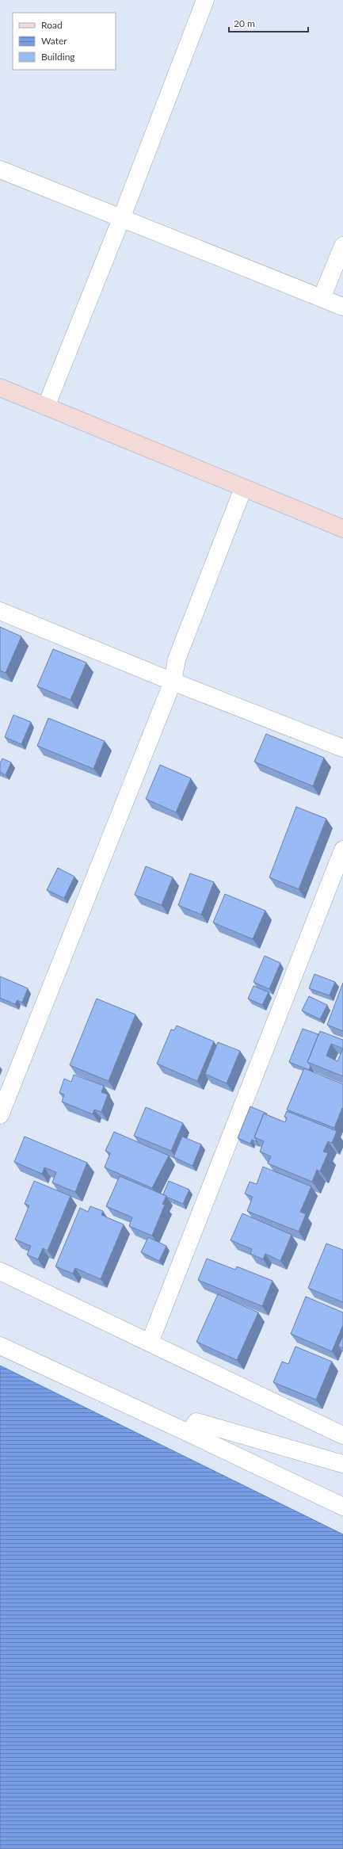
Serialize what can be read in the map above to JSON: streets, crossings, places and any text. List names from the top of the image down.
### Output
{
  "legend": ["Road", "Water", "Building"],
  "scale_bar": "20 m"
}
